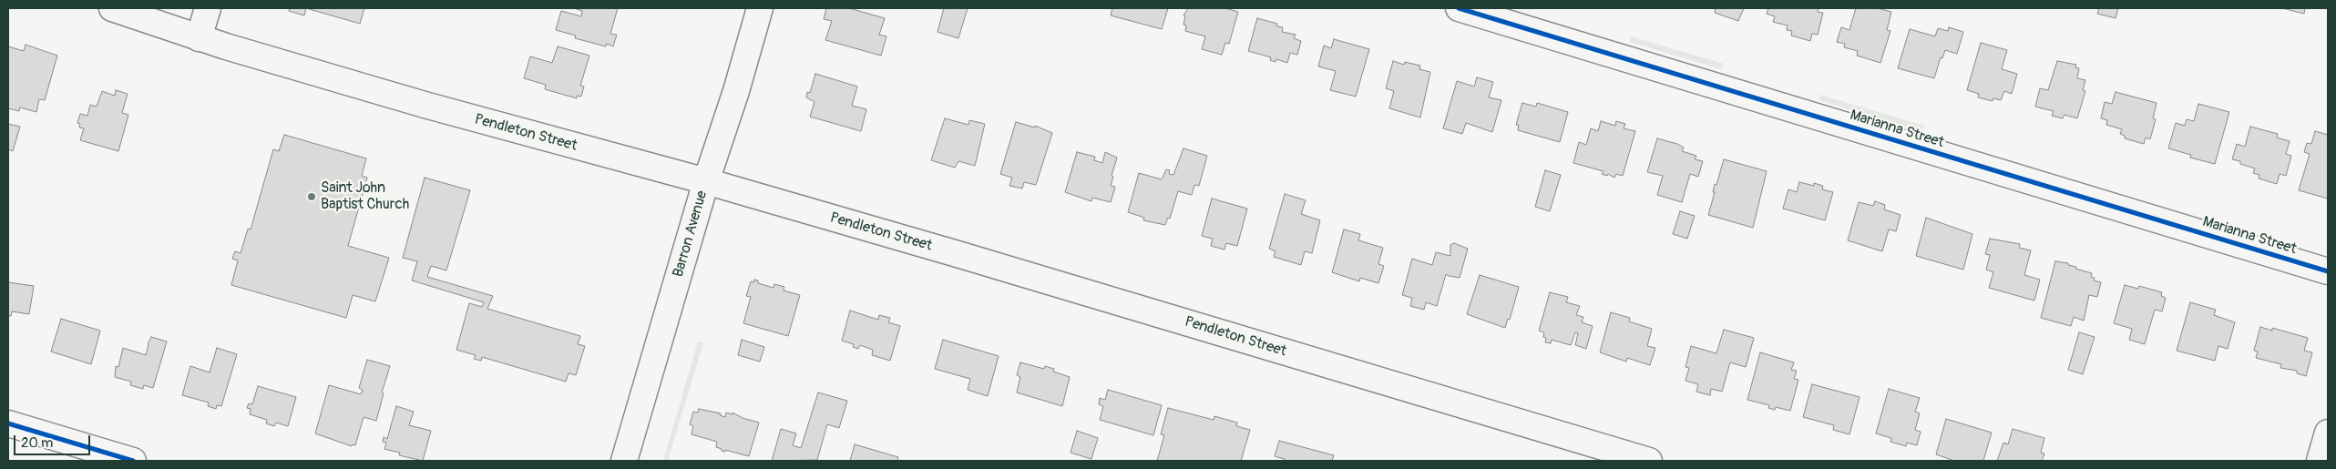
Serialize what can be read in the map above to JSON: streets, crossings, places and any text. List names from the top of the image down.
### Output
{
  "streets": {
    "main road": ["Marianna Street", "Pendleton Street", "Barron Avenue"]
  },
  "crossings": [
    ["Pendleton Street", "Barron Avenue"]
  ],
  "places": ["Saint John Baptist Church"],
  "scale_bar": "20 m"
}
